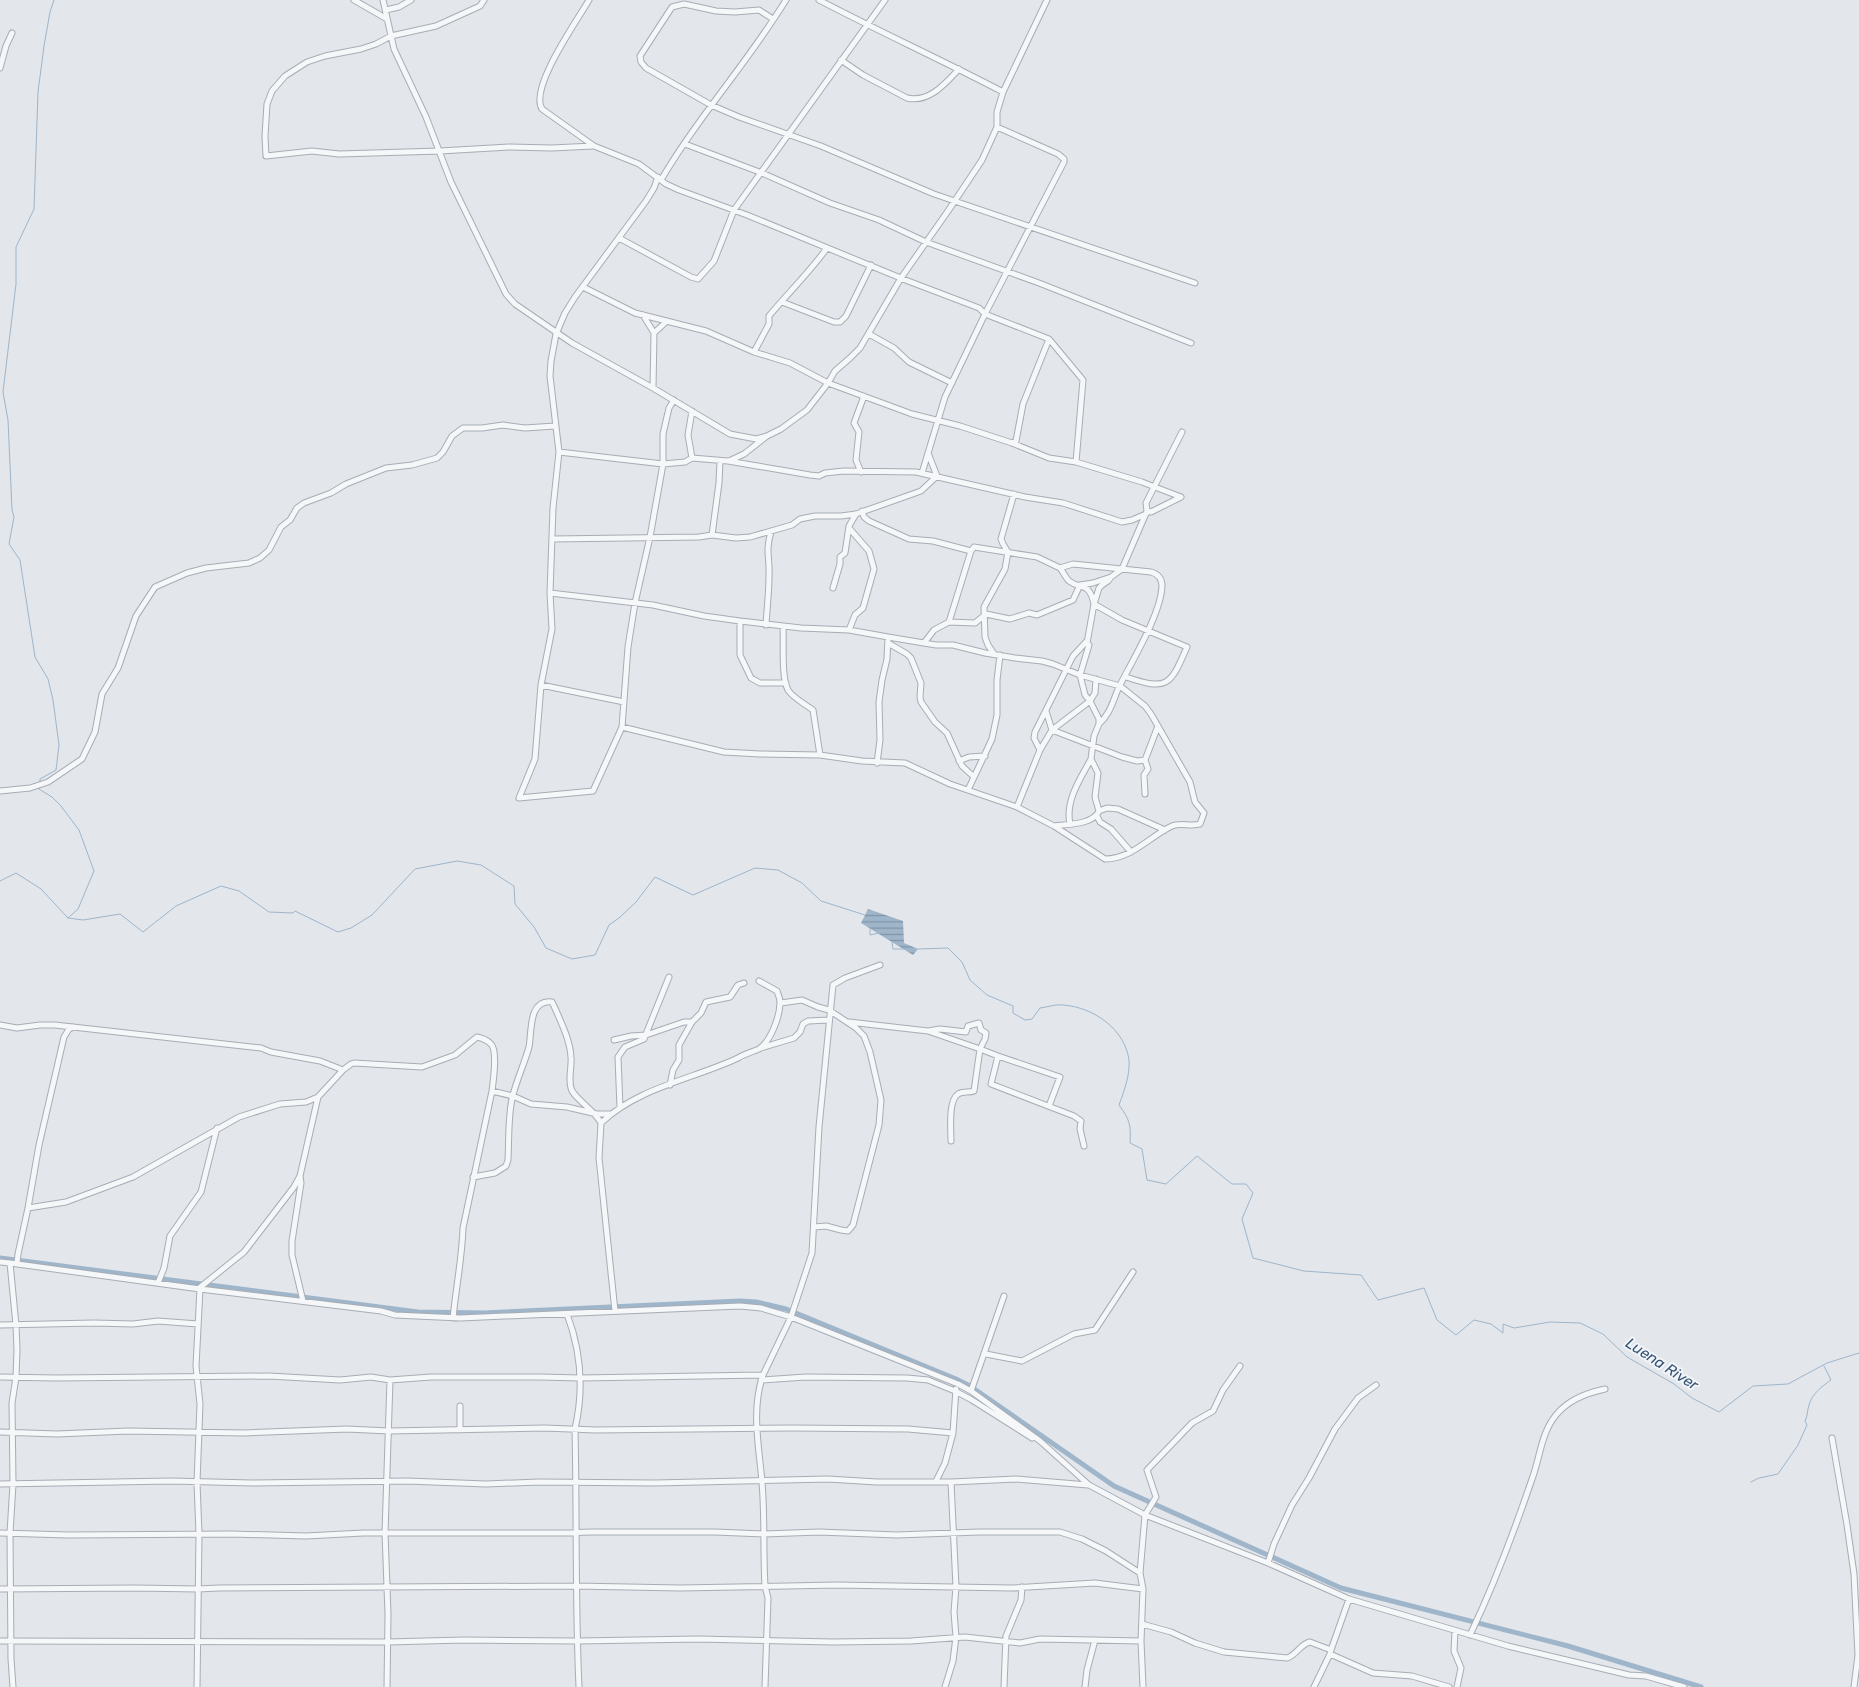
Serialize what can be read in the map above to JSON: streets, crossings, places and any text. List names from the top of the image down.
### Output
{
  "water": ["Luena River"]
}
